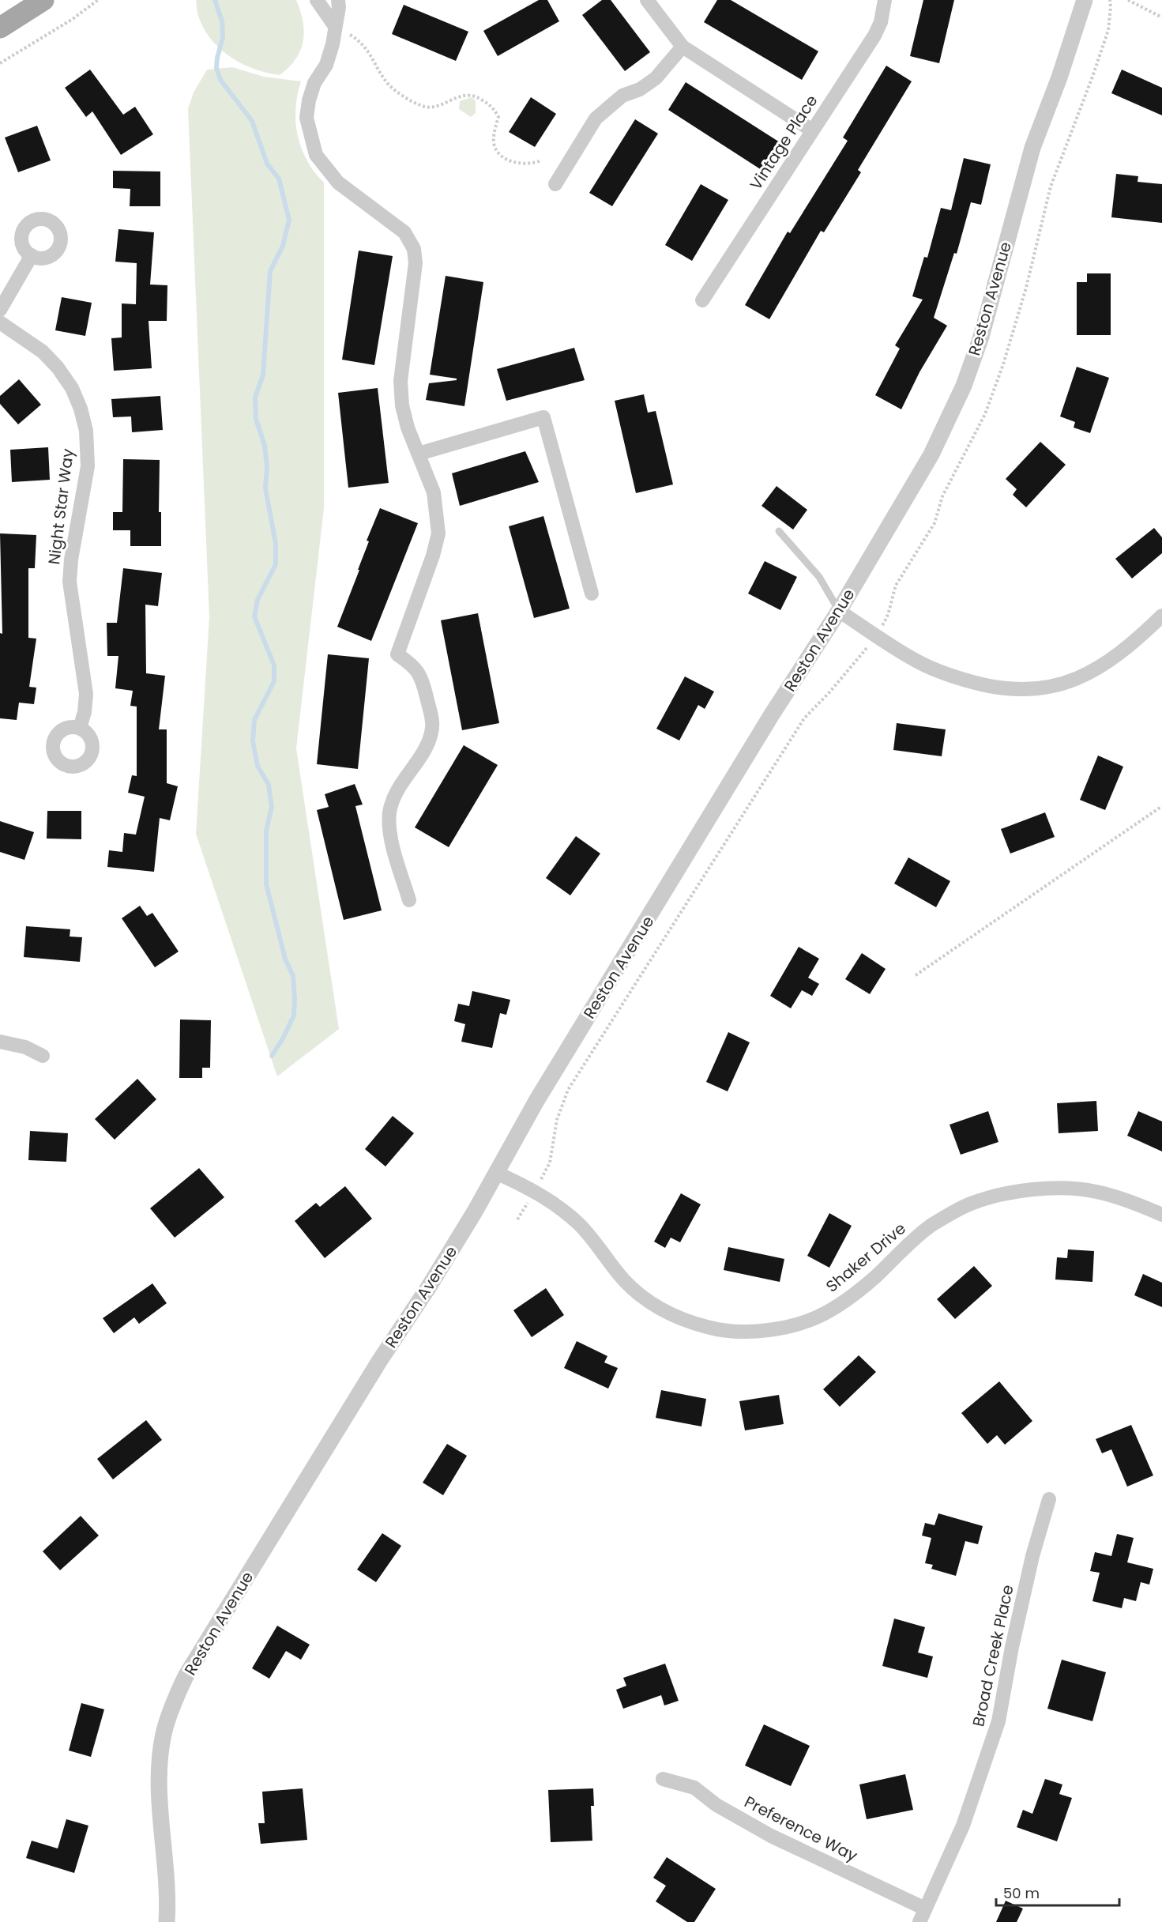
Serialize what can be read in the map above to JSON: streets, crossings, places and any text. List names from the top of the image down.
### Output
{
  "streets": {
    "street": [
      "Vintage Place",
      "Reston Avenue",
      "Night Star Way",
      "Shaker Drive",
      "Broad Creek Place",
      "Preference Way"
    ]
  },
  "crossings": [
    ["Reston Avenue", "Shaker Drive"],
    ["Broad Creek Place", "Preference Way"]
  ],
  "scale_bar": "50 m"
}
